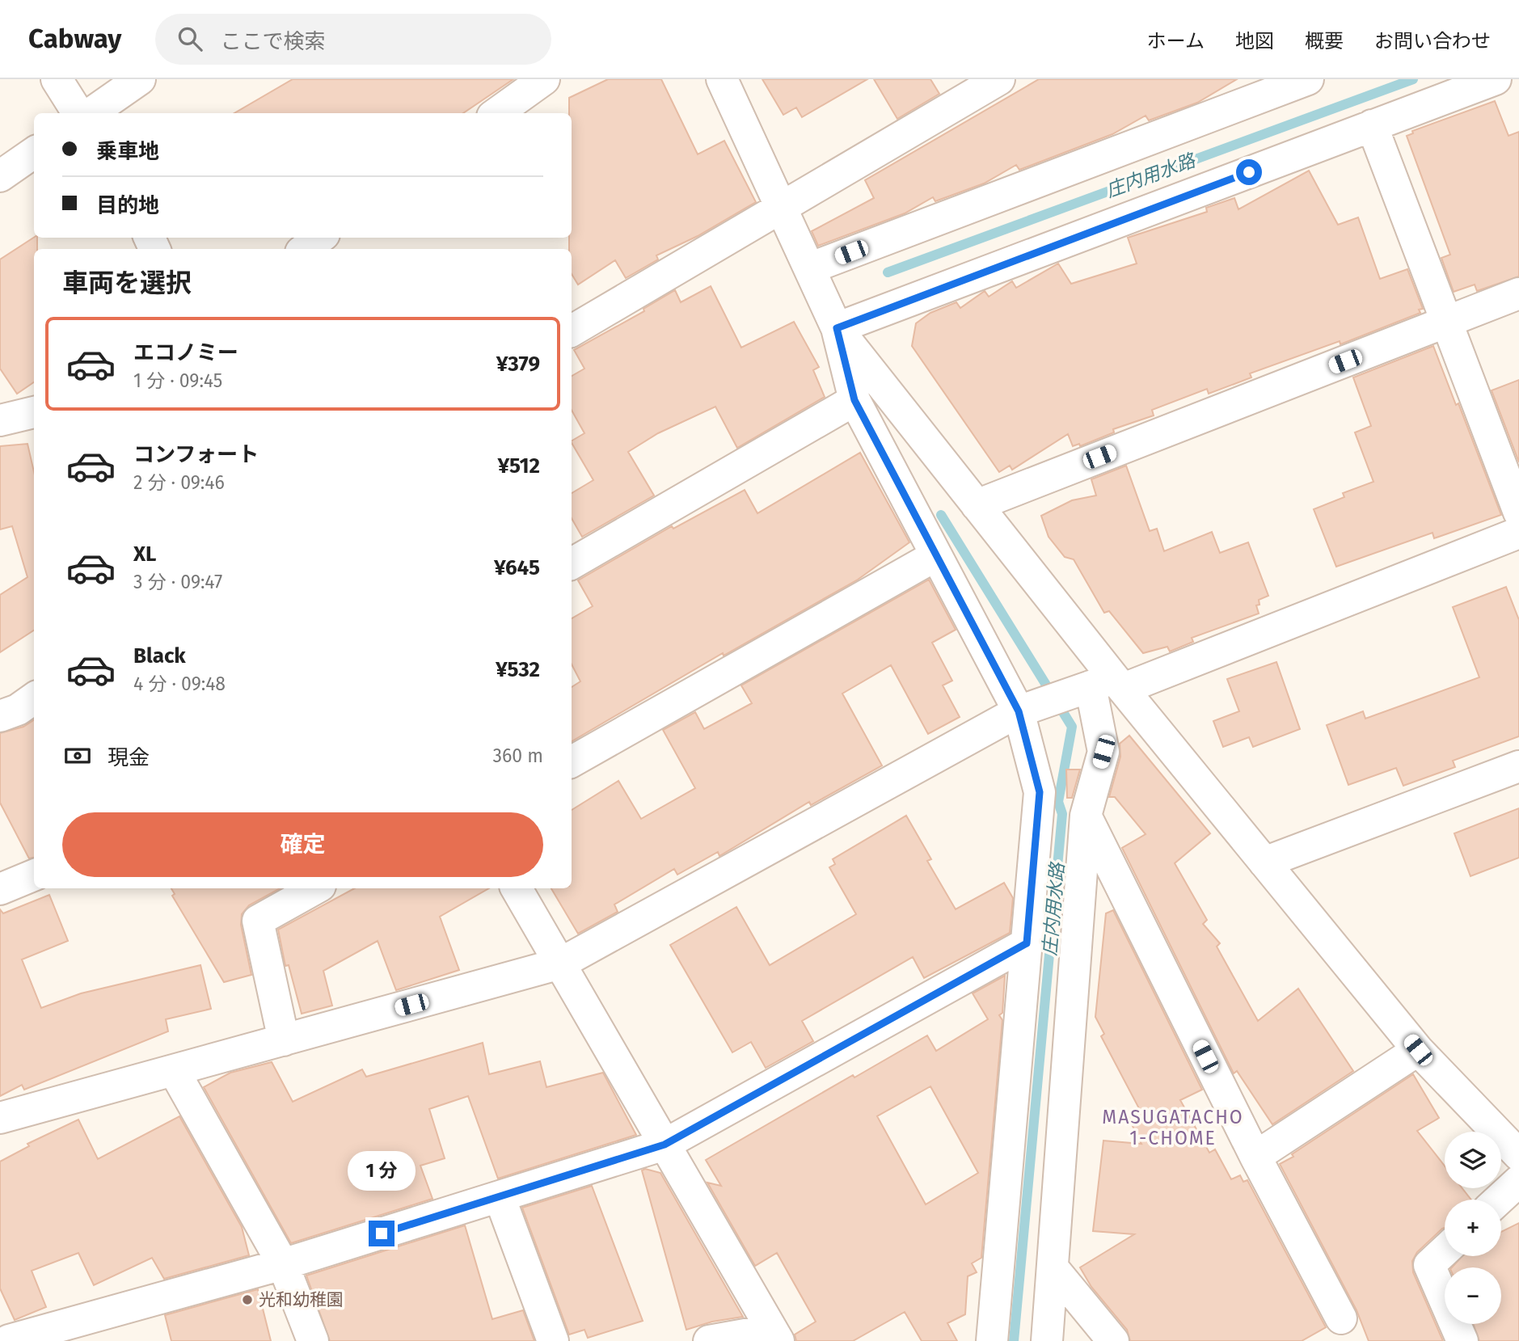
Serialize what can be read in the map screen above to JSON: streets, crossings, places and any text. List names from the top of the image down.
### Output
{
  "districts": ["MASUGATACHO 1-CHOME"],
  "water": ["庄内用水路"],
  "places": ["光和幼稚園"],
  "page": {
    "header": "Cabway",
    "search": "ここで検索",
    "nav": [
      "ホーム",
      "地図",
      "概要",
      "お問い合わせ"
    ],
    "banner": ["乗車地", "目的地"],
    "heading": "車両を選択",
    "list": [
      {
        "name": "エコノミー",
        "note": "1 分 · 09:45",
        "value": "¥379"
      },
      {
        "name": "コンフォート",
        "note": "2 分 · 09:46",
        "value": "¥512"
      },
      {
        "name": "XL",
        "note": "3 分 · 09:47",
        "value": "¥645"
      },
      {
        "name": "Black",
        "note": "4 分 · 09:48",
        "value": "¥532"
      }
    ],
    "pay": ["現金", "360 m"],
    "buttons": "確定",
    "map_buttons": ["+", "−"],
    "bubble": "1 分"
  }
}
